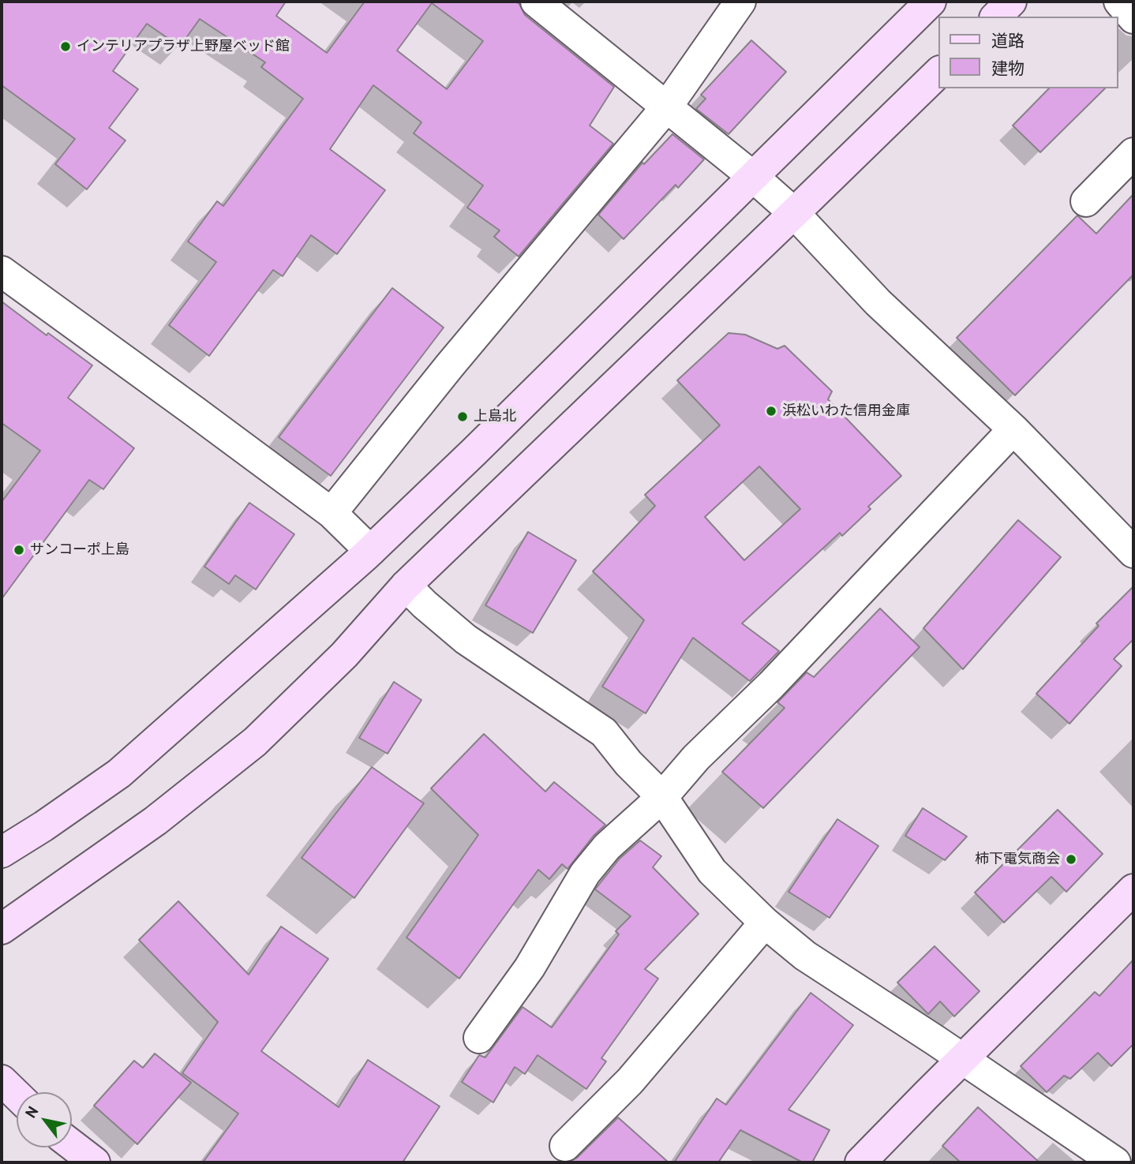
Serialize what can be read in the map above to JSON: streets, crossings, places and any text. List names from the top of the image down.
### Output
{
  "places": [
    "インテリアプラザ上野屋ベッド館",
    "浜松いわた信用金庫",
    "上島北",
    "サンコーポ上島",
    "柿下電気商会"
  ],
  "legend": ["道路", "建物"],
  "north": "top left"
}
